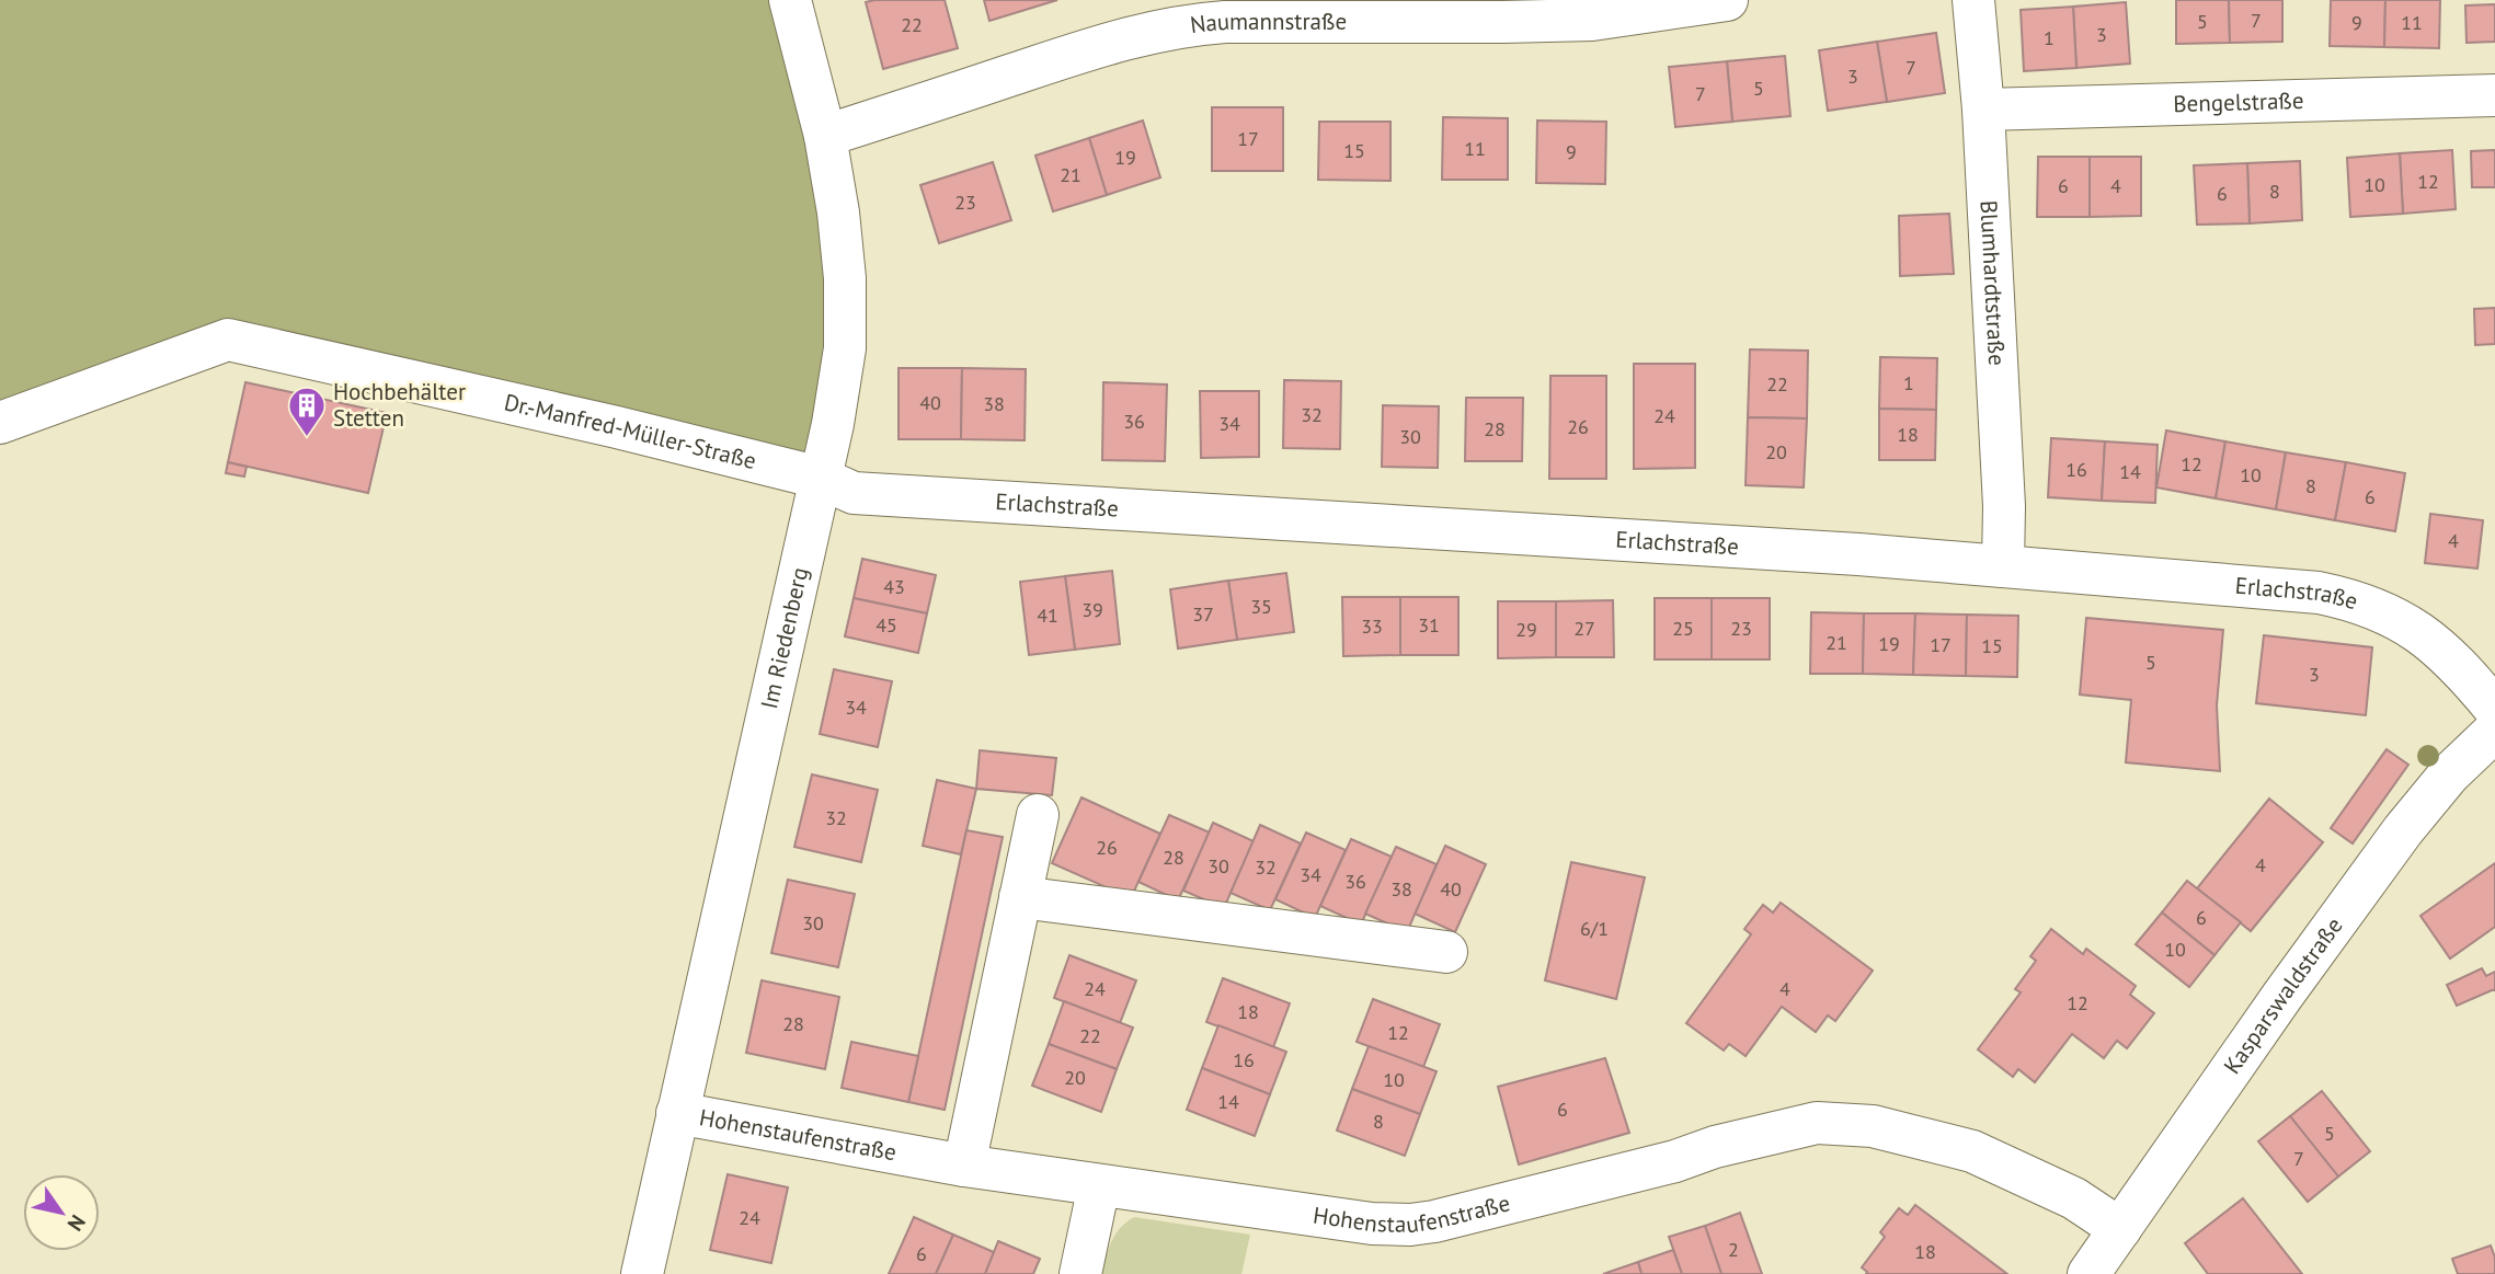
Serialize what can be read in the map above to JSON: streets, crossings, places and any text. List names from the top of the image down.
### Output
{
  "streets": {
    "street": [
      "Naumannstraße",
      "Bengelstraße",
      "Blumhardtstraße",
      "Dr.-Manfred-Müller-Straße",
      "Erlachstraße",
      "Im Riedenberg",
      "Kasparswaldstraße",
      "Hohenstaufenstraße"
    ]
  },
  "crossings": [
    ["Naumannstraße", "Im Riedenberg"],
    ["Bengelstraße", "Blumhardtstraße"],
    ["Blumhardtstraße", "Erlachstraße"],
    ["Dr.-Manfred-Müller-Straße", "Erlachstraße"],
    ["Dr.-Manfred-Müller-Straße", "Im Riedenberg"],
    ["Erlachstraße", "Im Riedenberg"],
    ["Im Riedenberg", "Hohenstaufenstraße"],
    ["Kasparswaldstraße", "Hohenstaufenstraße"]
  ],
  "places": {
    "building": ["Hochbehälter Stetten"]
  },
  "house_numbers": [
    "7",
    "5",
    "9",
    "11",
    "22",
    "3",
    "1",
    "7",
    "3",
    "5",
    "7",
    "17",
    "11",
    "15",
    "9",
    "19",
    "21",
    "12",
    "10",
    "6",
    "4",
    "8",
    "6",
    "23",
    "1",
    "22",
    "40",
    "38",
    "32",
    "24",
    "36",
    "34",
    "26",
    "28",
    "18",
    "30",
    "20",
    "12",
    "16",
    "14",
    "10",
    "8",
    "6",
    "4",
    "43",
    "35",
    "39",
    "37",
    "41",
    "45",
    "31",
    "33",
    "27",
    "25",
    "23",
    "29",
    "21",
    "19",
    "17",
    "15",
    "5",
    "3",
    "34",
    "32",
    "26",
    "28",
    "4",
    "30",
    "32",
    "34",
    "36",
    "38",
    "40",
    "6",
    "30",
    "6/1",
    "10",
    "24",
    "4",
    "12",
    "18",
    "28",
    "12",
    "22",
    "16",
    "20",
    "10",
    "14",
    "6",
    "8",
    "5",
    "7",
    "24",
    "2",
    "18",
    "6"
  ],
  "north": "bottom right"
}
